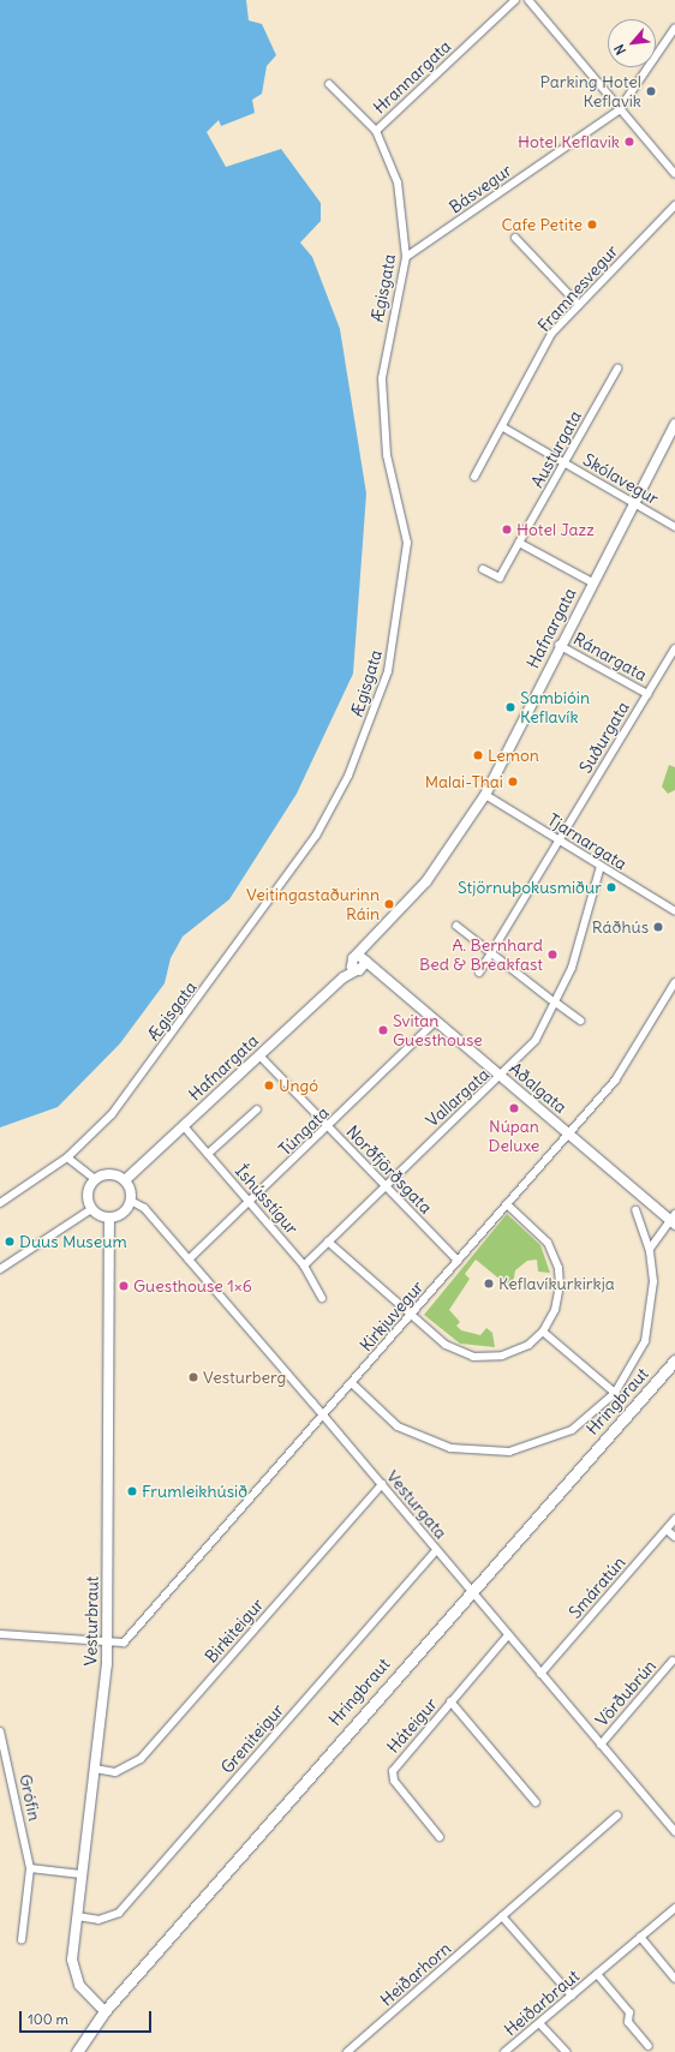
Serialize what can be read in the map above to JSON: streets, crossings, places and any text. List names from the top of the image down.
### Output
{
  "streets": {
    "main road": ["Hringbraut"],
    "street": [
      "Hrannargata",
      "Básvegur",
      "Ægisgata",
      "Framnesvegur",
      "Austurgata",
      "Skólavegur",
      "Hafnargata",
      "Ránargata",
      "Suðurgata",
      "Tjarnargata",
      "Aðalgata",
      "Vallargata",
      "Túngata",
      "Norðfjörðsgata",
      "Íshússtígur",
      "Kirkjuvegur",
      "Vesturgata",
      "Smáratún",
      "Vesturbraut",
      "Birkiteigur",
      "Vörðubrún",
      "Háteigur",
      "Greniteigur",
      "Grófin",
      "Heiðarhorn",
      "Heiðarbraut"
    ]
  },
  "crossings": [
    ["Hrannargata", "Ægisgata"],
    ["Básvegur", "Ægisgata"],
    ["Framnesvegur", "Skólavegur"],
    ["Austurgata", "Skólavegur"],
    ["Skólavegur", "Hafnargata"],
    ["Hafnargata", "Ránargata"],
    ["Hafnargata", "Tjarnargata"],
    ["Hafnargata", "Aðalgata"],
    ["Hafnargata", "Norðfjörðsgata"],
    ["Hafnargata", "Íshússtígur"],
    ["Hafnargata", "Vesturgata"],
    ["Hafnargata", "Vesturbraut"],
    ["Ránargata", "Suðurgata"],
    ["Suðurgata", "Tjarnargata"],
    ["Tjarnargata", "Vallargata"],
    ["Aðalgata", "Vallargata"],
    ["Aðalgata", "Túngata"],
    ["Aðalgata", "Kirkjuvegur"],
    ["Vallargata", "Norðfjörðsgata"],
    ["Vallargata", "Íshússtígur"],
    ["Túngata", "Norðfjörðsgata"],
    ["Túngata", "Íshússtígur"],
    ["Túngata", "Vesturgata"],
    ["Norðfjörðsgata", "Kirkjuvegur"],
    ["Kirkjuvegur", "Vesturgata"],
    ["Kirkjuvegur", "Vesturbraut"],
    ["Hringbraut", "Vesturgata"],
    ["Hringbraut", "Vesturbraut"],
    ["Vesturgata", "Smáratún"],
    ["Vesturgata", "Vesturbraut"],
    ["Vesturgata", "Birkiteigur"],
    ["Vesturgata", "Vörðubrún"],
    ["Vesturgata", "Háteigur"],
    ["Vesturgata", "Greniteigur"],
    ["Vesturbraut", "Birkiteigur"],
    ["Vesturbraut", "Greniteigur"]
  ],
  "places": [
    "Parking Hotel Keflavik",
    "Hotel Keflavik",
    "Cafe Petite",
    "Hotel Jazz",
    "Sambíóin Keflavík",
    "Lemon",
    "Malai-Thai",
    "Stjörnuþokusmiður",
    "Veitingastaðurinn Ráin",
    "Ráðhús",
    "A. Bernhard Bed & Breakfast",
    "Svitan Guesthouse",
    "Ungó",
    "Núpan Deluxe",
    "Duus Museum",
    "Keflavíkurkirkja",
    "Guesthouse 1×6",
    "Vesturberg",
    "Frumleikhúsið"
  ],
  "scale_bar": "100 m",
  "north": "bottom left"
}
